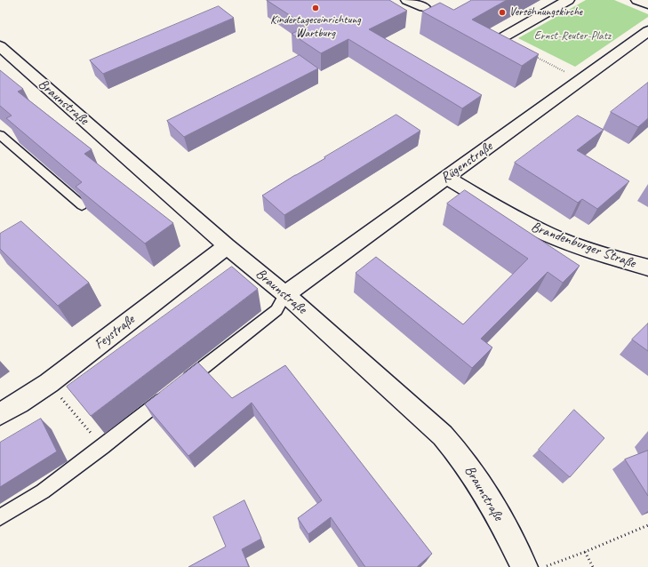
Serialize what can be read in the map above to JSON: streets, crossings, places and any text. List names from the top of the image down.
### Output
{
  "streets": {
    "street": [
      "Braunstraße",
      "Rügenstraße",
      "Brandenburger Straße",
      "Feystraße"
    ]
  },
  "crossings": [
    ["Braunstraße", "Rügenstraße"],
    ["Braunstraße", "Feystraße"],
    ["Rügenstraße", "Brandenburger Straße"]
  ],
  "parks": ["Ernst-Reuter-Platz"],
  "places": ["Kindertageseinrichtung Wartburg", "Versöhnungskirche"]
}
